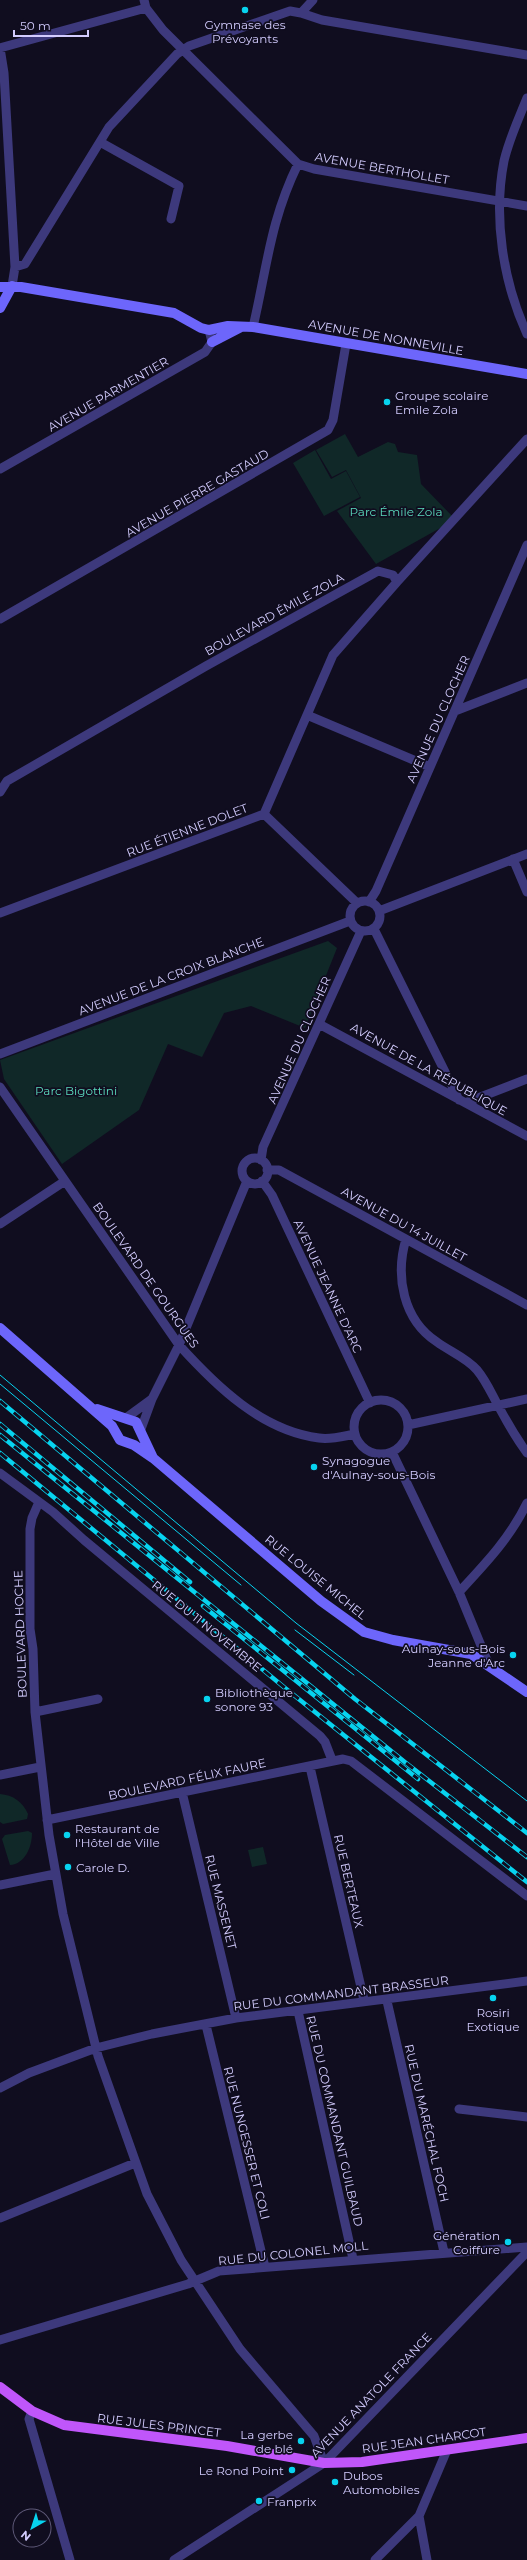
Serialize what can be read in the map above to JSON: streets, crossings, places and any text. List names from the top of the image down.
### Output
{
  "streets": {
    "main road": ["RUE JULES PRINCET", "RUE JEAN CHARCOT"],
    "street": [
      "AVENUE BERTHOLLET",
      "AVENUE DE NONNEVILLE",
      "AVENUE PARMENTIER",
      "AVENUE PIERRE GASTAUD",
      "BOULEVARD ÉMILE ZOLA",
      "AVENUE DU CLOCHER",
      "RUE ÉTIENNE DOLET",
      "AVENUE DE LA CROIX BLANCHE",
      "AVENUE DE LA RÉPUBLIQUE",
      "AVENUE DU 14 JUILLET",
      "BOULEVARD DE GOURGUES",
      "AVENUE JEANNE D'ARC",
      "RUE LOUISE MICHEL",
      "RUE DU 11 NOVEMBRE",
      "BOULEVARD HOCHE",
      "BOULEVARD FÉLIX FAURE",
      "RUE BERTEAUX",
      "RUE MASSENET",
      "RUE DU COMMANDANT BRASSEUR",
      "RUE DU COMMANDANT GUILBAUD",
      "RUE DU MARÉCHAL FOCH",
      "RUE NUNGESSER ET COLI",
      "RUE DU COLONEL MOLL",
      "AVENUE ANATOLE FRANCE"
    ]
  },
  "crossings": [
    ["AVENUE DE NONNEVILLE", "AVENUE PARMENTIER"],
    ["AVENUE DE NONNEVILLE", "AVENUE PIERRE GASTAUD"],
    ["BOULEVARD ÉMILE ZOLA", "RUE ÉTIENNE DOLET"],
    ["AVENUE DU CLOCHER", "AVENUE DE LA CROIX BLANCHE"],
    ["AVENUE DU CLOCHER", "AVENUE DE LA RÉPUBLIQUE"],
    ["AVENUE DU CLOCHER", "AVENUE DU 14 JUILLET"],
    ["AVENUE DU CLOCHER", "AVENUE JEANNE D'ARC"],
    ["AVENUE DU 14 JUILLET", "AVENUE JEANNE D'ARC"],
    ["BOULEVARD DE GOURGUES", "AVENUE JEANNE D'ARC"],
    ["RUE DU 11 NOVEMBRE", "BOULEVARD HOCHE"],
    ["RUE DU 11 NOVEMBRE", "BOULEVARD FÉLIX FAURE"],
    ["BOULEVARD HOCHE", "BOULEVARD FÉLIX FAURE"],
    ["BOULEVARD HOCHE", "RUE DU COMMANDANT BRASSEUR"],
    ["BOULEVARD HOCHE", "RUE DU COLONEL MOLL"],
    ["BOULEVARD HOCHE", "AVENUE ANATOLE FRANCE"],
    ["BOULEVARD HOCHE", "RUE JULES PRINCET"],
    ["BOULEVARD HOCHE", "RUE JEAN CHARCOT"],
    ["BOULEVARD FÉLIX FAURE", "RUE BERTEAUX"],
    ["BOULEVARD FÉLIX FAURE", "RUE MASSENET"],
    ["RUE BERTEAUX", "RUE DU COMMANDANT BRASSEUR"],
    ["RUE MASSENET", "RUE DU COMMANDANT BRASSEUR"],
    ["RUE DU COMMANDANT BRASSEUR", "RUE DU COMMANDANT GUILBAUD"],
    ["RUE DU COMMANDANT BRASSEUR", "RUE DU MARÉCHAL FOCH"],
    ["RUE DU COMMANDANT BRASSEUR", "RUE NUNGESSER ET COLI"],
    ["RUE DU COMMANDANT GUILBAUD", "RUE DU COLONEL MOLL"],
    ["RUE DU MARÉCHAL FOCH", "RUE DU COLONEL MOLL"],
    ["RUE NUNGESSER ET COLI", "RUE DU COLONEL MOLL"],
    ["AVENUE ANATOLE FRANCE", "RUE JULES PRINCET"],
    ["AVENUE ANATOLE FRANCE", "RUE JEAN CHARCOT"],
    ["RUE JULES PRINCET", "RUE JEAN CHARCOT"]
  ],
  "parks": ["Parc Émile Zola", "Parc Bigottini"],
  "places": [
    "Gymnase des Prévoyants",
    "Groupe scolaire Emile Zola",
    "Synagogue d'Aulnay-sous-Bois",
    "Aulnay-sous-Bois Jeanne d'Arc",
    "Bibliothèque sonore 93",
    "Restaurant de l'Hôtel de Ville",
    "Carole D.",
    "Rosiri Exotique",
    "Génération Coiffure",
    "La gerbe de blé",
    "Le Rond Point",
    "Dubos Automobiles",
    "Franprix"
  ],
  "scale_bar": "50 m",
  "north": "bottom left"
}
